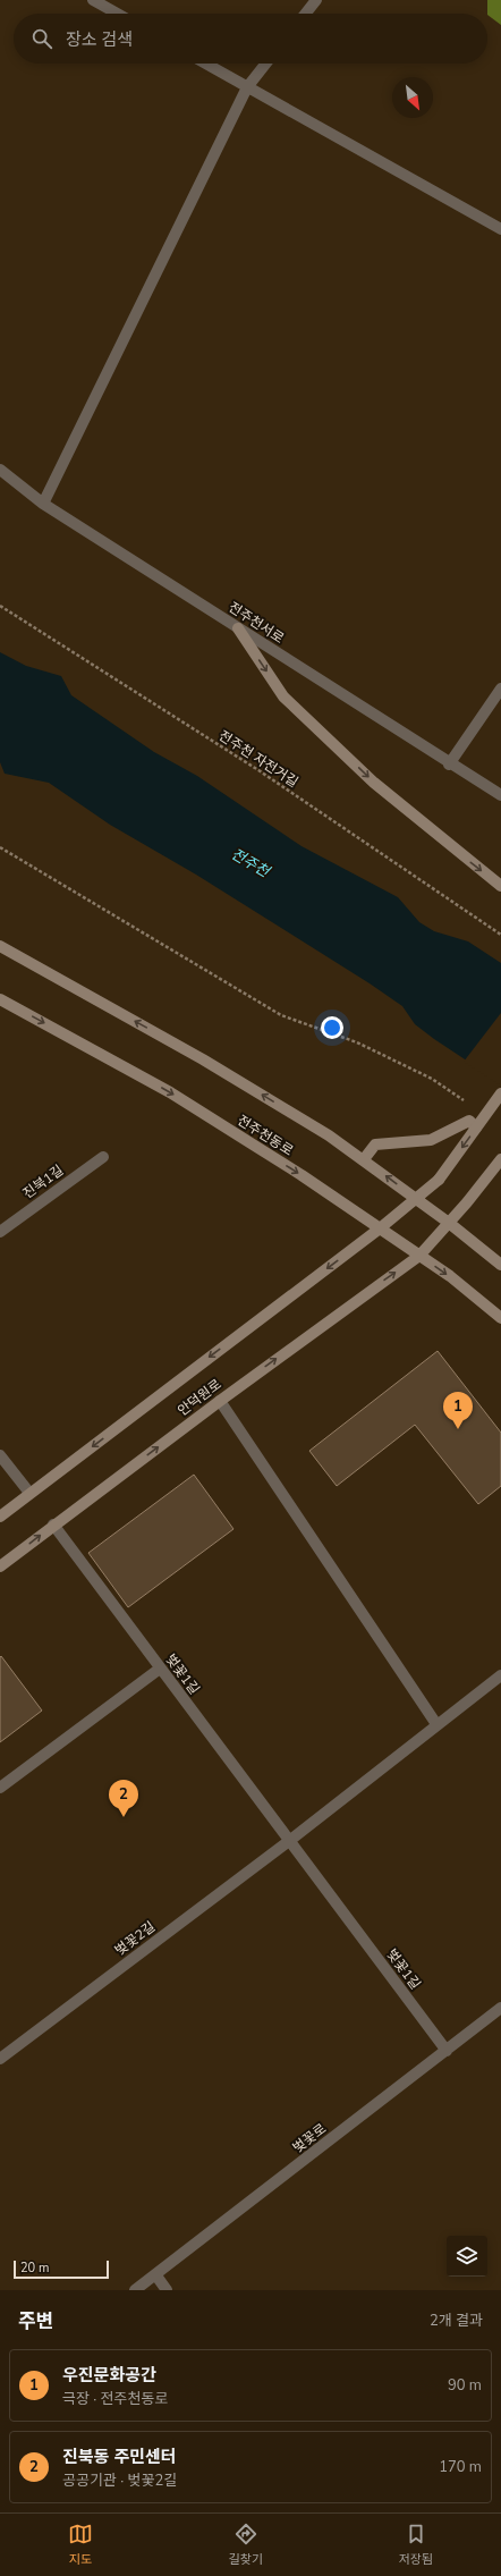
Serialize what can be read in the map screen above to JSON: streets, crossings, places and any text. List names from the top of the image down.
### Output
{
  "streets": {
    "street": [
      "전주천서로",
      "전주천동로",
      "진북1길",
      "안덕원로",
      "벚꽃1길",
      "벚꽃2길",
      "벚꽃로"
    ],
    "path": ["전주천 자전거길"]
  },
  "crossings": [
    ["전주천동로", "안덕원로"],
    ["안덕원로", "벚꽃1길"],
    ["벚꽃1길", "벚꽃2길"],
    ["벚꽃1길", "벚꽃로"]
  ],
  "water": ["전주천"],
  "scale_bar": "20 m",
  "north": "bottom right",
  "page": {
    "search": "장소 검색",
    "pins": ["1", "2"],
    "scale": "20 m",
    "heading": ["주변", "2개 결과"],
    "list": [
      {
        "mark": "1",
        "name": "우진문화공간",
        "note": "극장 · 전주천동로",
        "value": "90 m"
      },
      {
        "mark": "2",
        "name": "진북동 주민센터",
        "note": "공공기관 · 벚꽃2길",
        "value": "170 m"
      }
    ],
    "nav": ["지도", "길찾기", "저장됨"]
  }
}
